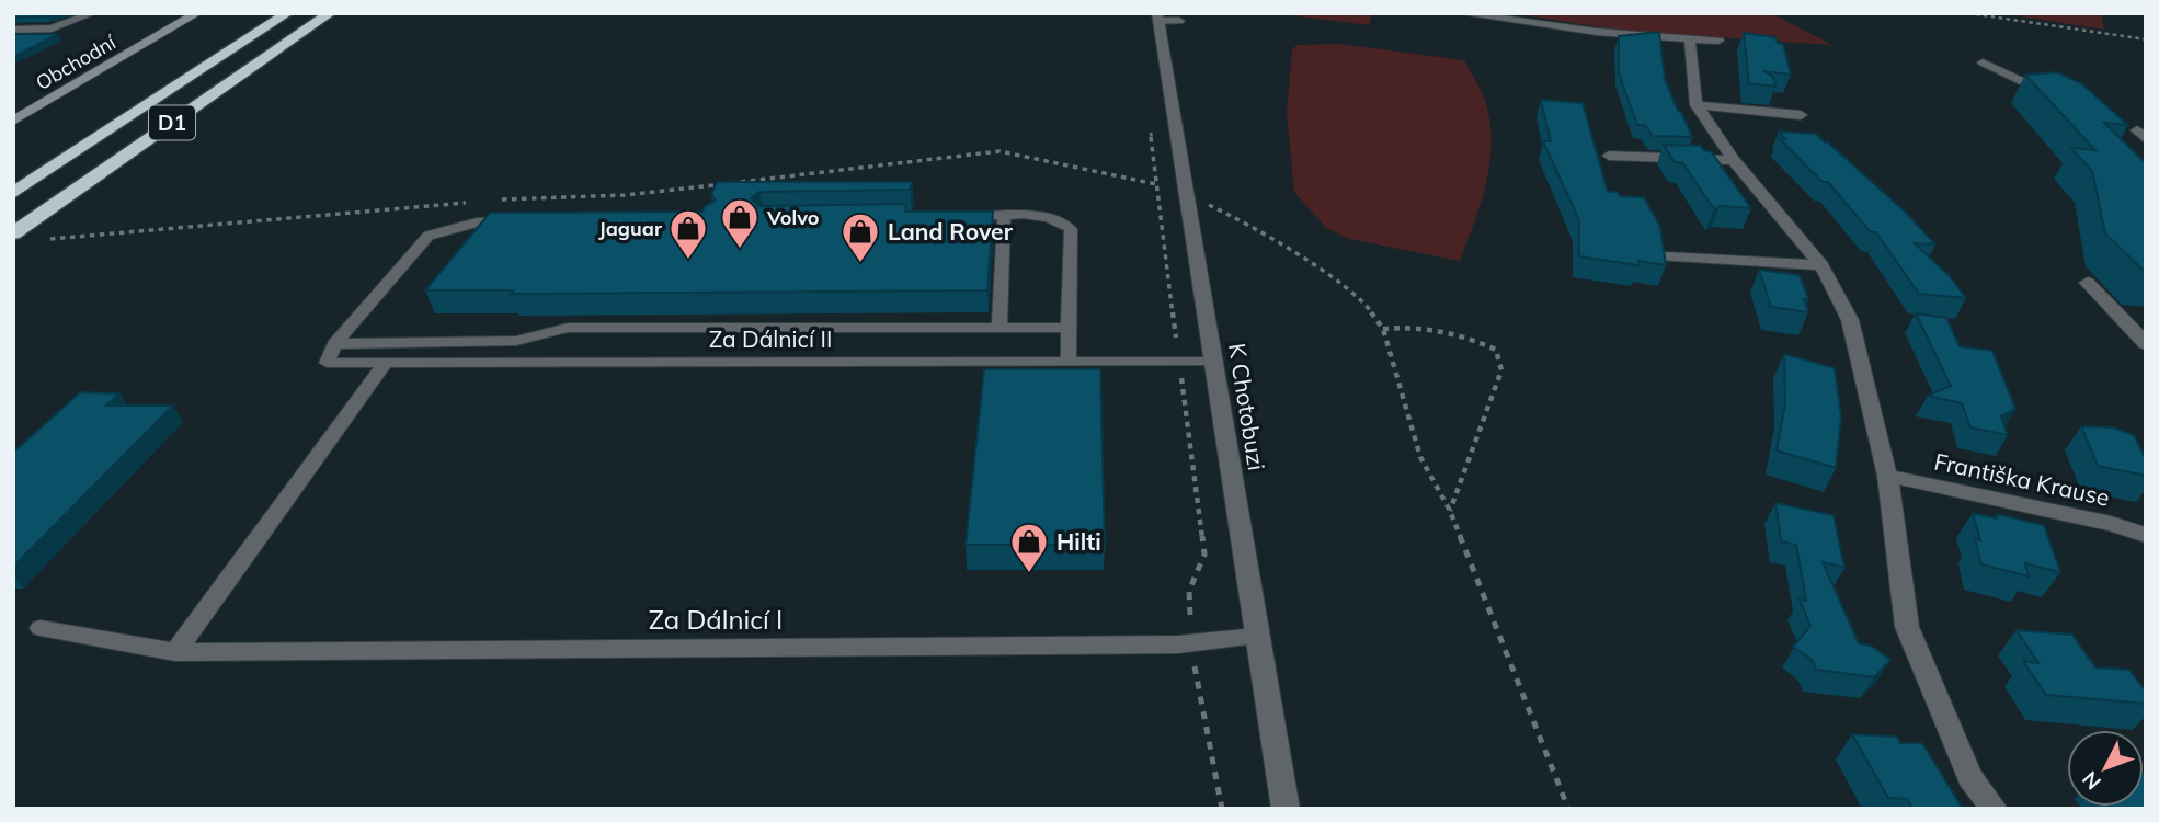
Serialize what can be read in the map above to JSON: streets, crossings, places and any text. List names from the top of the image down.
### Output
{
  "streets": {
    "highway": ["D1"],
    "street": ["Obchodní", "K Chotobuzi", "Františka Krause"],
    "lane": ["Za Dálnicí II", "Za Dálnicí I"]
  },
  "crossings": [
    ["Za Dálnicí II", "K Chotobuzi"],
    ["K Chotobuzi", "Za Dálnicí I"]
  ],
  "places": {
    "shop": [
      "Volvo",
      "Jaguar",
      "Land Rover",
      "Hilti"
    ]
  },
  "north": "bottom left"
}
